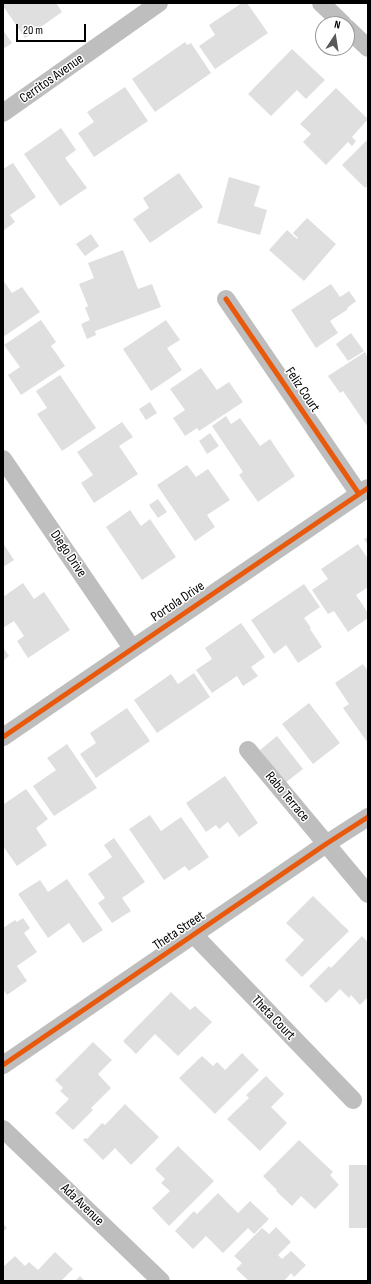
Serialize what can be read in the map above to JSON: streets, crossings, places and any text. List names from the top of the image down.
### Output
{
  "streets": {
    "street": [
      "Cerritos Avenue",
      "Feliz Court",
      "Diego Drive",
      "Portola Drive",
      "Rabo Terrace",
      "Theta Street",
      "Theta Court",
      "Ada Avenue"
    ]
  },
  "crossings": [
    ["Feliz Court", "Portola Drive"],
    ["Diego Drive", "Portola Drive"],
    ["Rabo Terrace", "Theta Street"],
    ["Theta Street", "Theta Court"]
  ],
  "scale_bar": "20 m",
  "north": "top"
}
